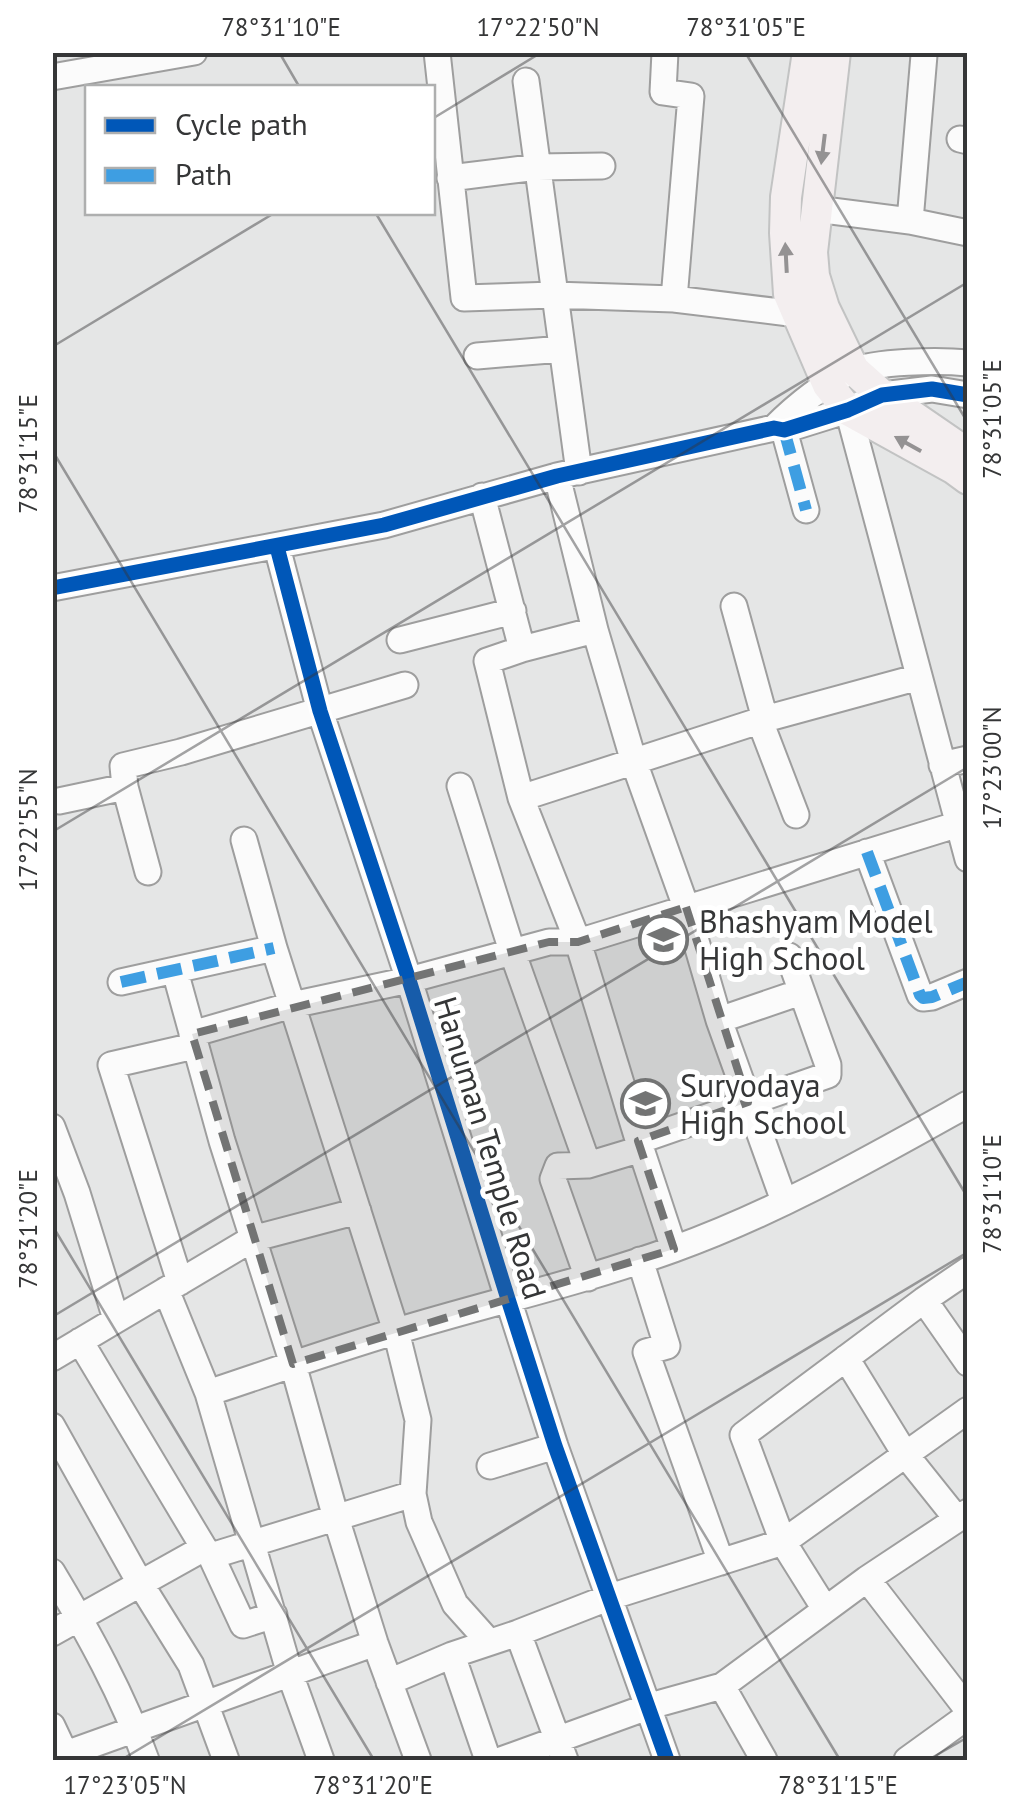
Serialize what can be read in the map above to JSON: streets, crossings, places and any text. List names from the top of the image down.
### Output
{
  "streets": {
    "street": ["Hanuman Temple Road"]
  },
  "places": {
    "school or university": ["Bhashyam Model High School", "Suryodaya High School"]
  },
  "legend": ["Cycle path", "Path"],
  "coordinates": [
    "78°31'10\"E",
    "17°22'50\"N",
    "78°31'05\"E",
    "78°31'15\"E",
    "17°23'00\"N",
    "17°22'55\"N",
    "78°31'20\"E",
    "17°23'05\"N"
  ]
}
